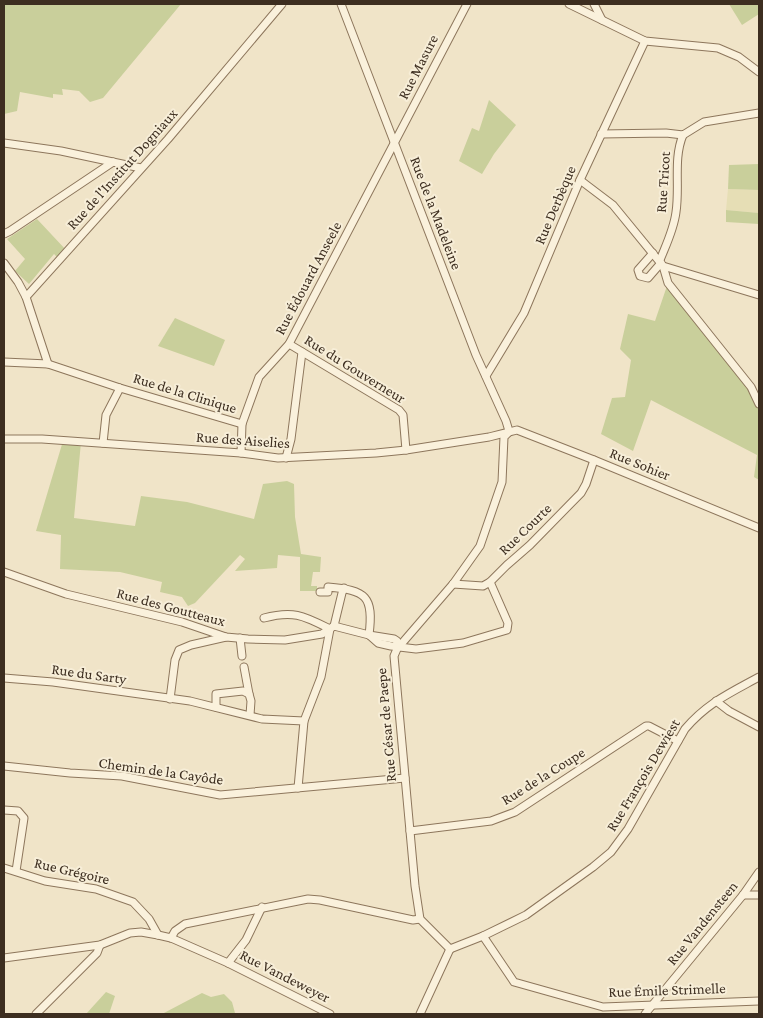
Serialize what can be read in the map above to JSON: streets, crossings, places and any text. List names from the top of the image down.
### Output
{
  "streets": {
    "street": [
      "Rue Masure",
      "Rue de l'Institut Dogniaux",
      "Rue Tricot",
      "Rue Derbèque",
      "Rue de la Madeleine",
      "Rue Édouard Anseele",
      "Rue du Gouverneur",
      "Rue de la Clinique",
      "Rue des Aiselies",
      "Rue Sohier",
      "Rue Courte",
      "Rue des Goutteaux",
      "Rue du Sarty",
      "Rue César de Paepe",
      "Chemin de la Cayôde",
      "Rue François Dewiest",
      "Rue de la Coupe",
      "Rue Grégoire",
      "Rue Vandensteen",
      "Rue Vandeweyer",
      "Rue Émile Strimelle"
    ]
  },
  "crossings": [
    ["Rue Masure", "Rue de la Madeleine"],
    ["Rue Masure", "Rue Édouard Anseele"],
    ["Rue Derbèque", "Rue de la Madeleine"],
    ["Rue de la Madeleine", "Rue Édouard Anseele"],
    ["Rue de la Madeleine", "Rue des Aiselies"],
    ["Rue de la Madeleine", "Rue Sohier"],
    ["Rue de la Madeleine", "Rue César de Paepe"],
    ["Rue Édouard Anseele", "Rue du Gouverneur"],
    ["Rue Édouard Anseele", "Rue de la Clinique"],
    ["Rue Édouard Anseele", "Rue des Aiselies"],
    ["Rue du Gouverneur", "Rue des Aiselies"],
    ["Rue de la Clinique", "Rue des Aiselies"],
    ["Rue des Aiselies", "Rue Sohier"],
    ["Rue des Aiselies", "Rue César de Paepe"],
    ["Rue Sohier", "Rue Courte"],
    ["Rue Sohier", "Rue César de Paepe"],
    ["Rue César de Paepe", "Chemin de la Cayôde"],
    ["Rue César de Paepe", "Rue de la Coupe"],
    ["Rue François Dewiest", "Rue de la Coupe"],
    ["Rue François Dewiest", "Rue Émile Strimelle"],
    ["Rue Grégoire", "Rue Vandeweyer"],
    ["Rue Vandensteen", "Rue Émile Strimelle"]
  ]
}
